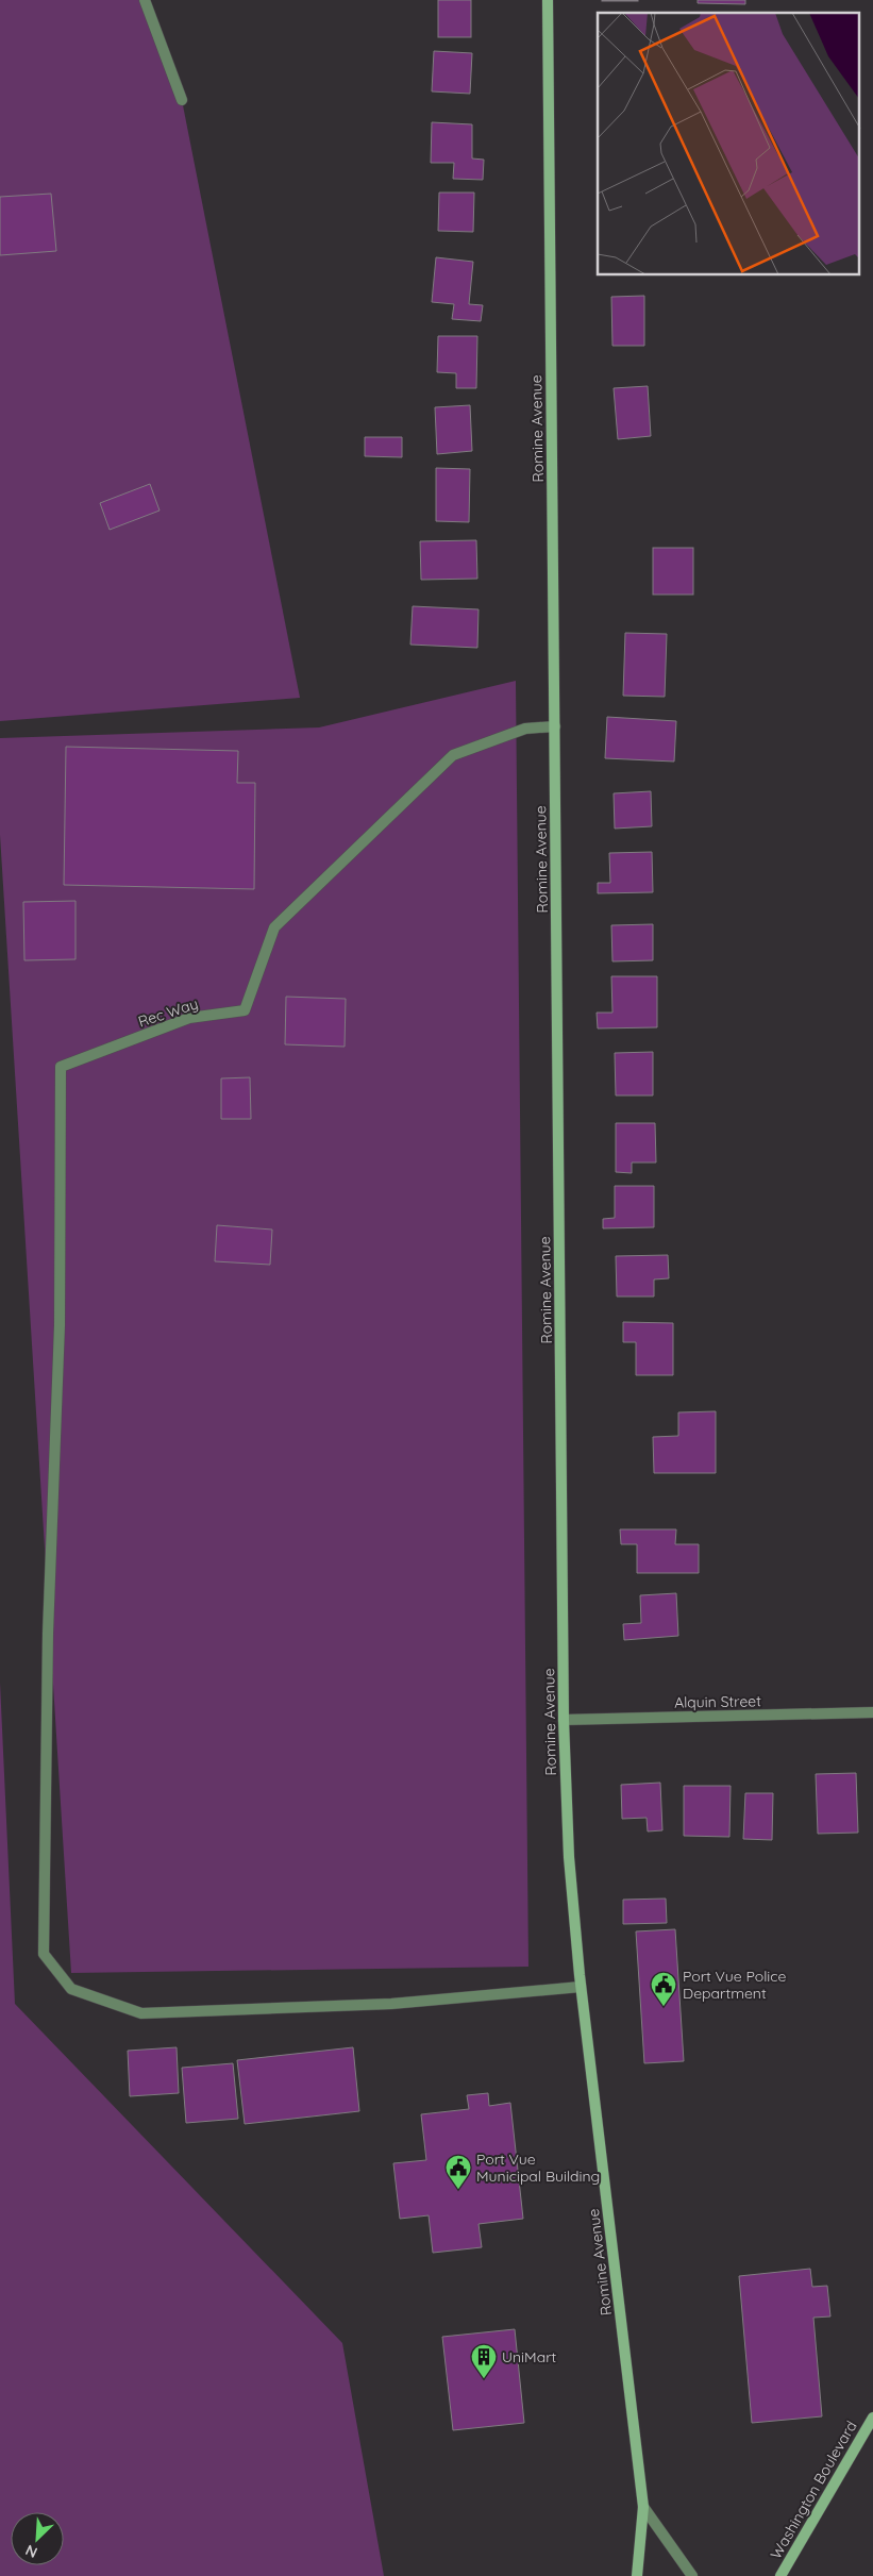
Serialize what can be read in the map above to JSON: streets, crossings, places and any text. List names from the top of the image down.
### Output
{
  "streets": {
    "street": [
      "Romine Avenue",
      "Rec Way",
      "Alquin Street",
      "Washington Boulevard"
    ]
  },
  "crossings": [
    ["Romine Avenue", "Rec Way"],
    ["Romine Avenue", "Alquin Street"]
  ],
  "places": {
    "public building": ["Port Vue Police Department", "Port Vue Municipal Building"],
    "building": ["UniMart"]
  },
  "north": "bottom left"
}
